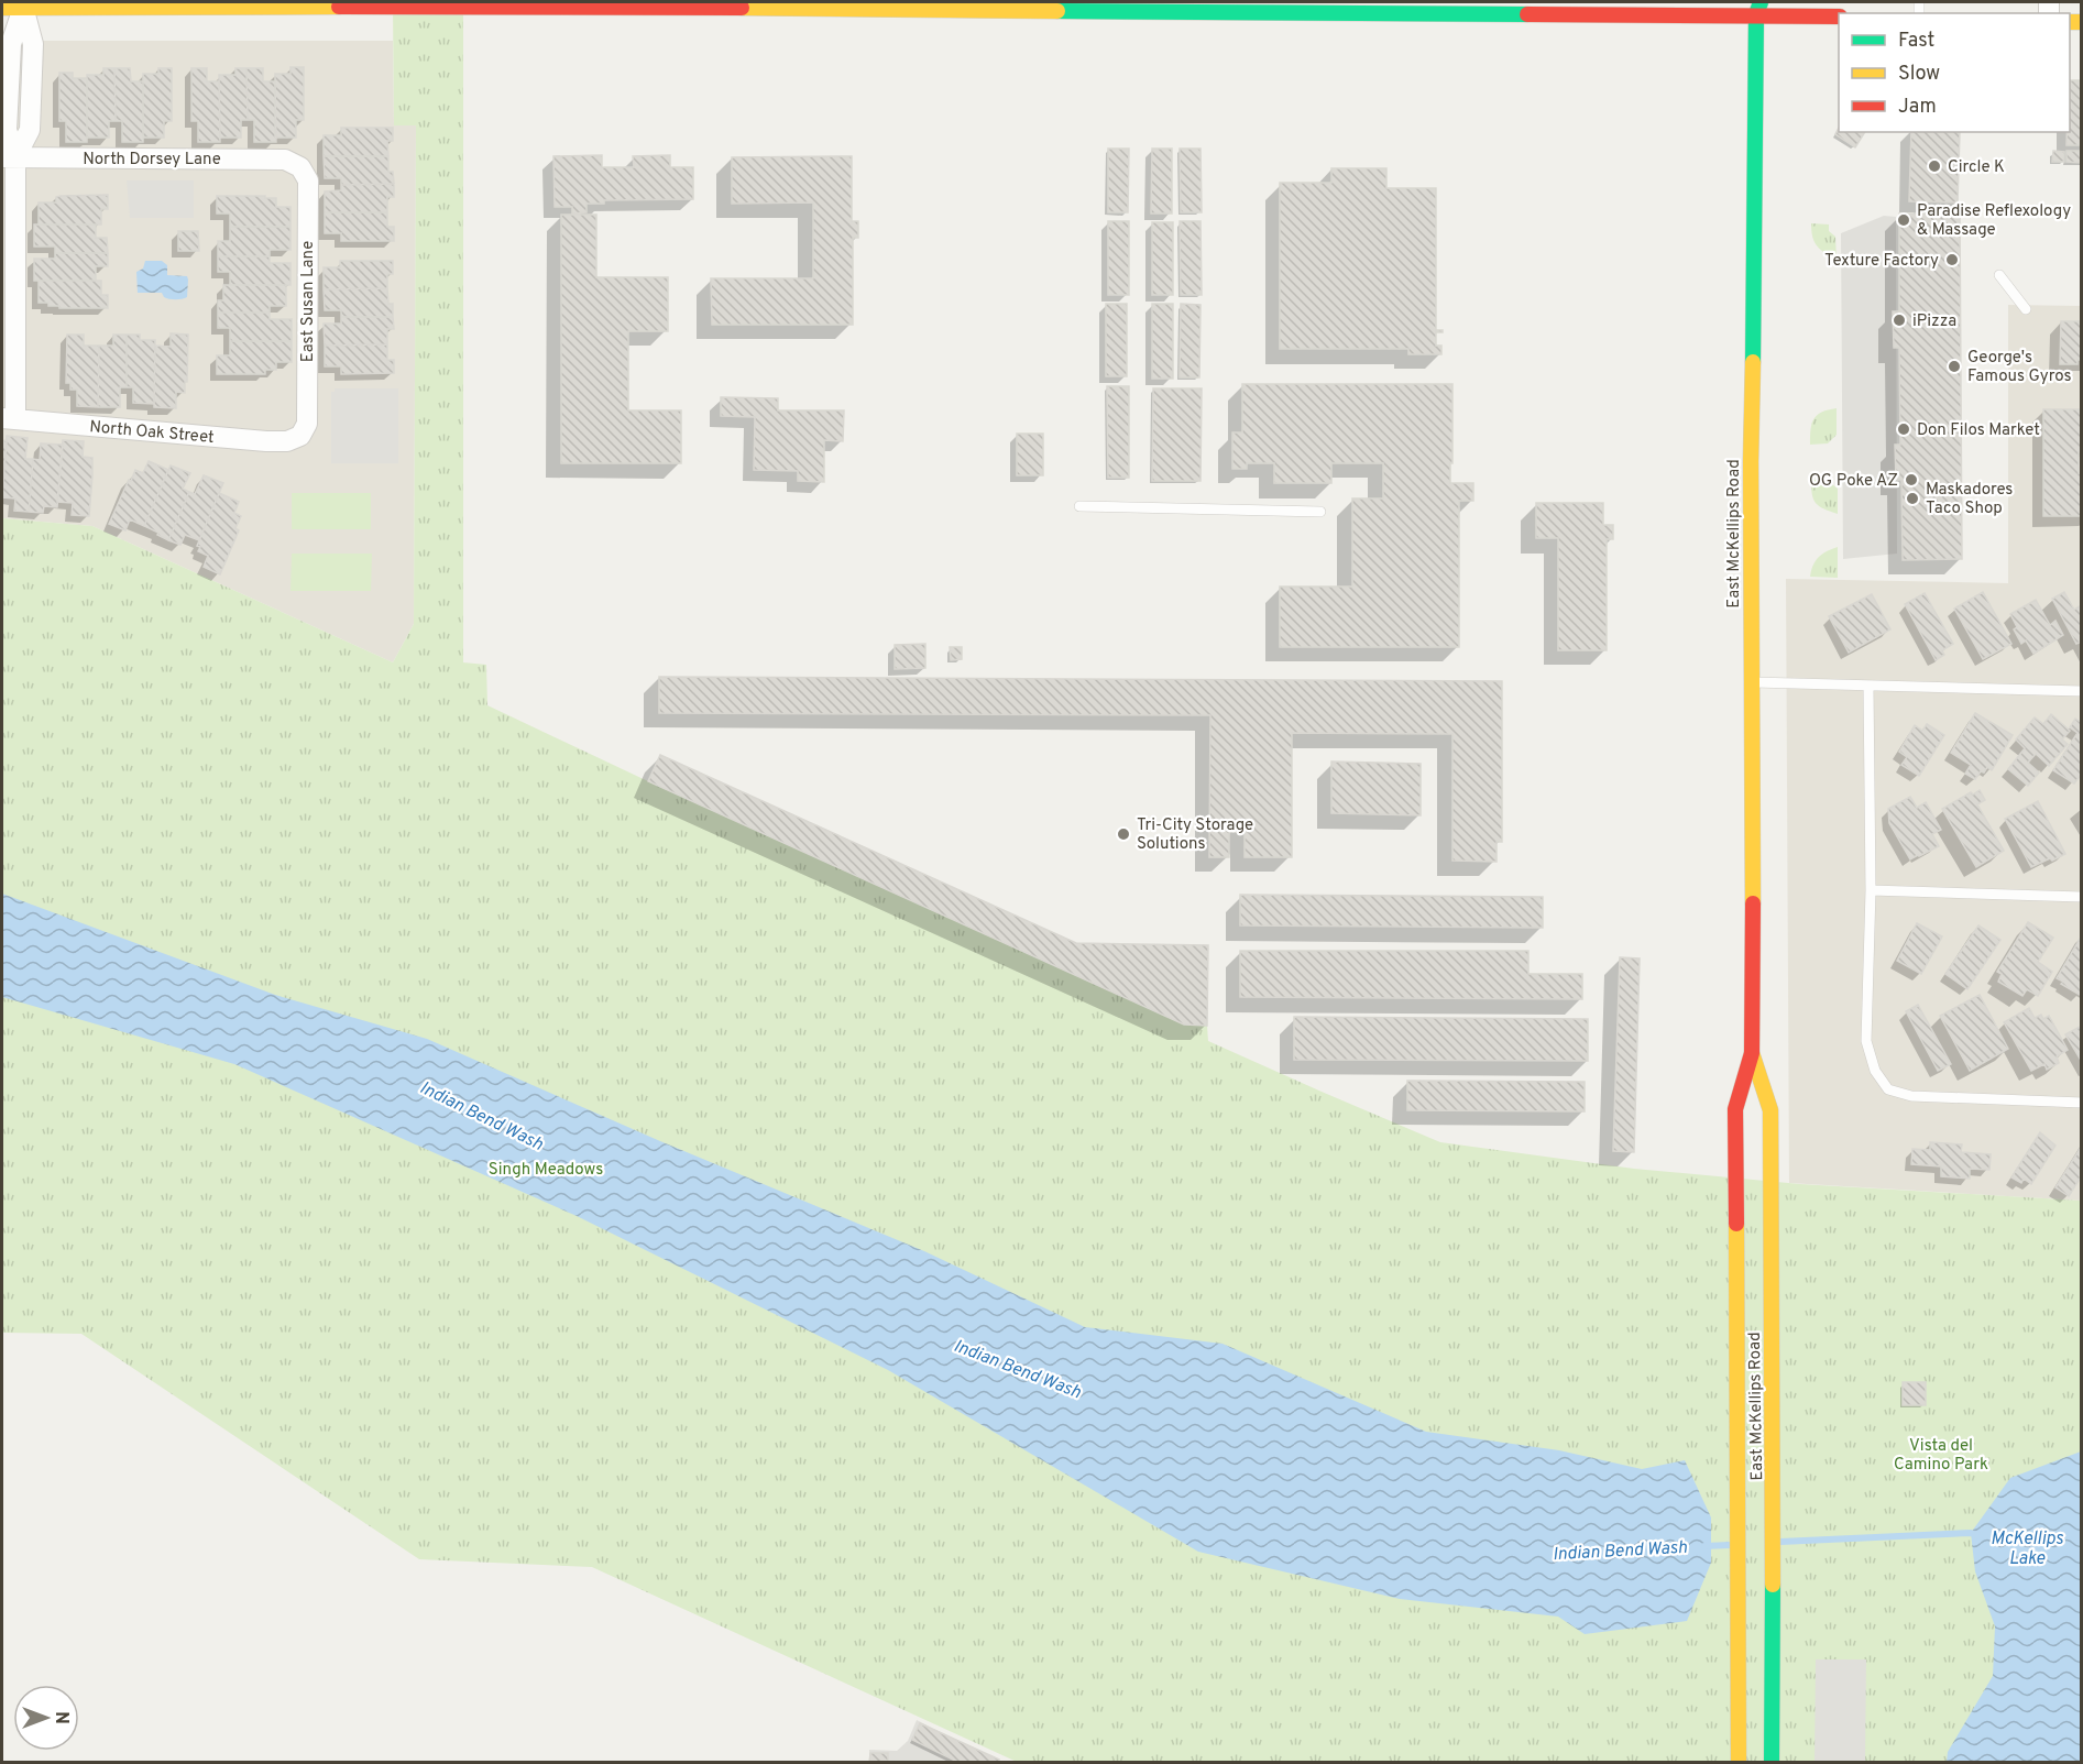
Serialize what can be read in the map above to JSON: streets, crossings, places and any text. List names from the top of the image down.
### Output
{
  "streets": {
    "main road": ["East McKellips Road"],
    "street": ["North Dorsey Lane", "East Susan Lane", "North Oak Street"]
  },
  "crossings": [
    ["North Dorsey Lane", "East Susan Lane"],
    ["East Susan Lane", "North Oak Street"]
  ],
  "water": ["Indian Bend Wash", "McKellips Lake"],
  "parks": ["Singh Meadows", "Vista del Camino Park"],
  "places": [
    "Circle K",
    "Paradise Reflexology & Massage",
    "Texture Factory",
    "iPizza",
    "George's Famous Gyros",
    "Don Filos Market",
    "OG Poke AZ",
    "Maskadores Taco Shop",
    "Tri-City Storage Solutions"
  ],
  "legend": ["Fast", "Slow", "Jam"],
  "north": "right"
}
